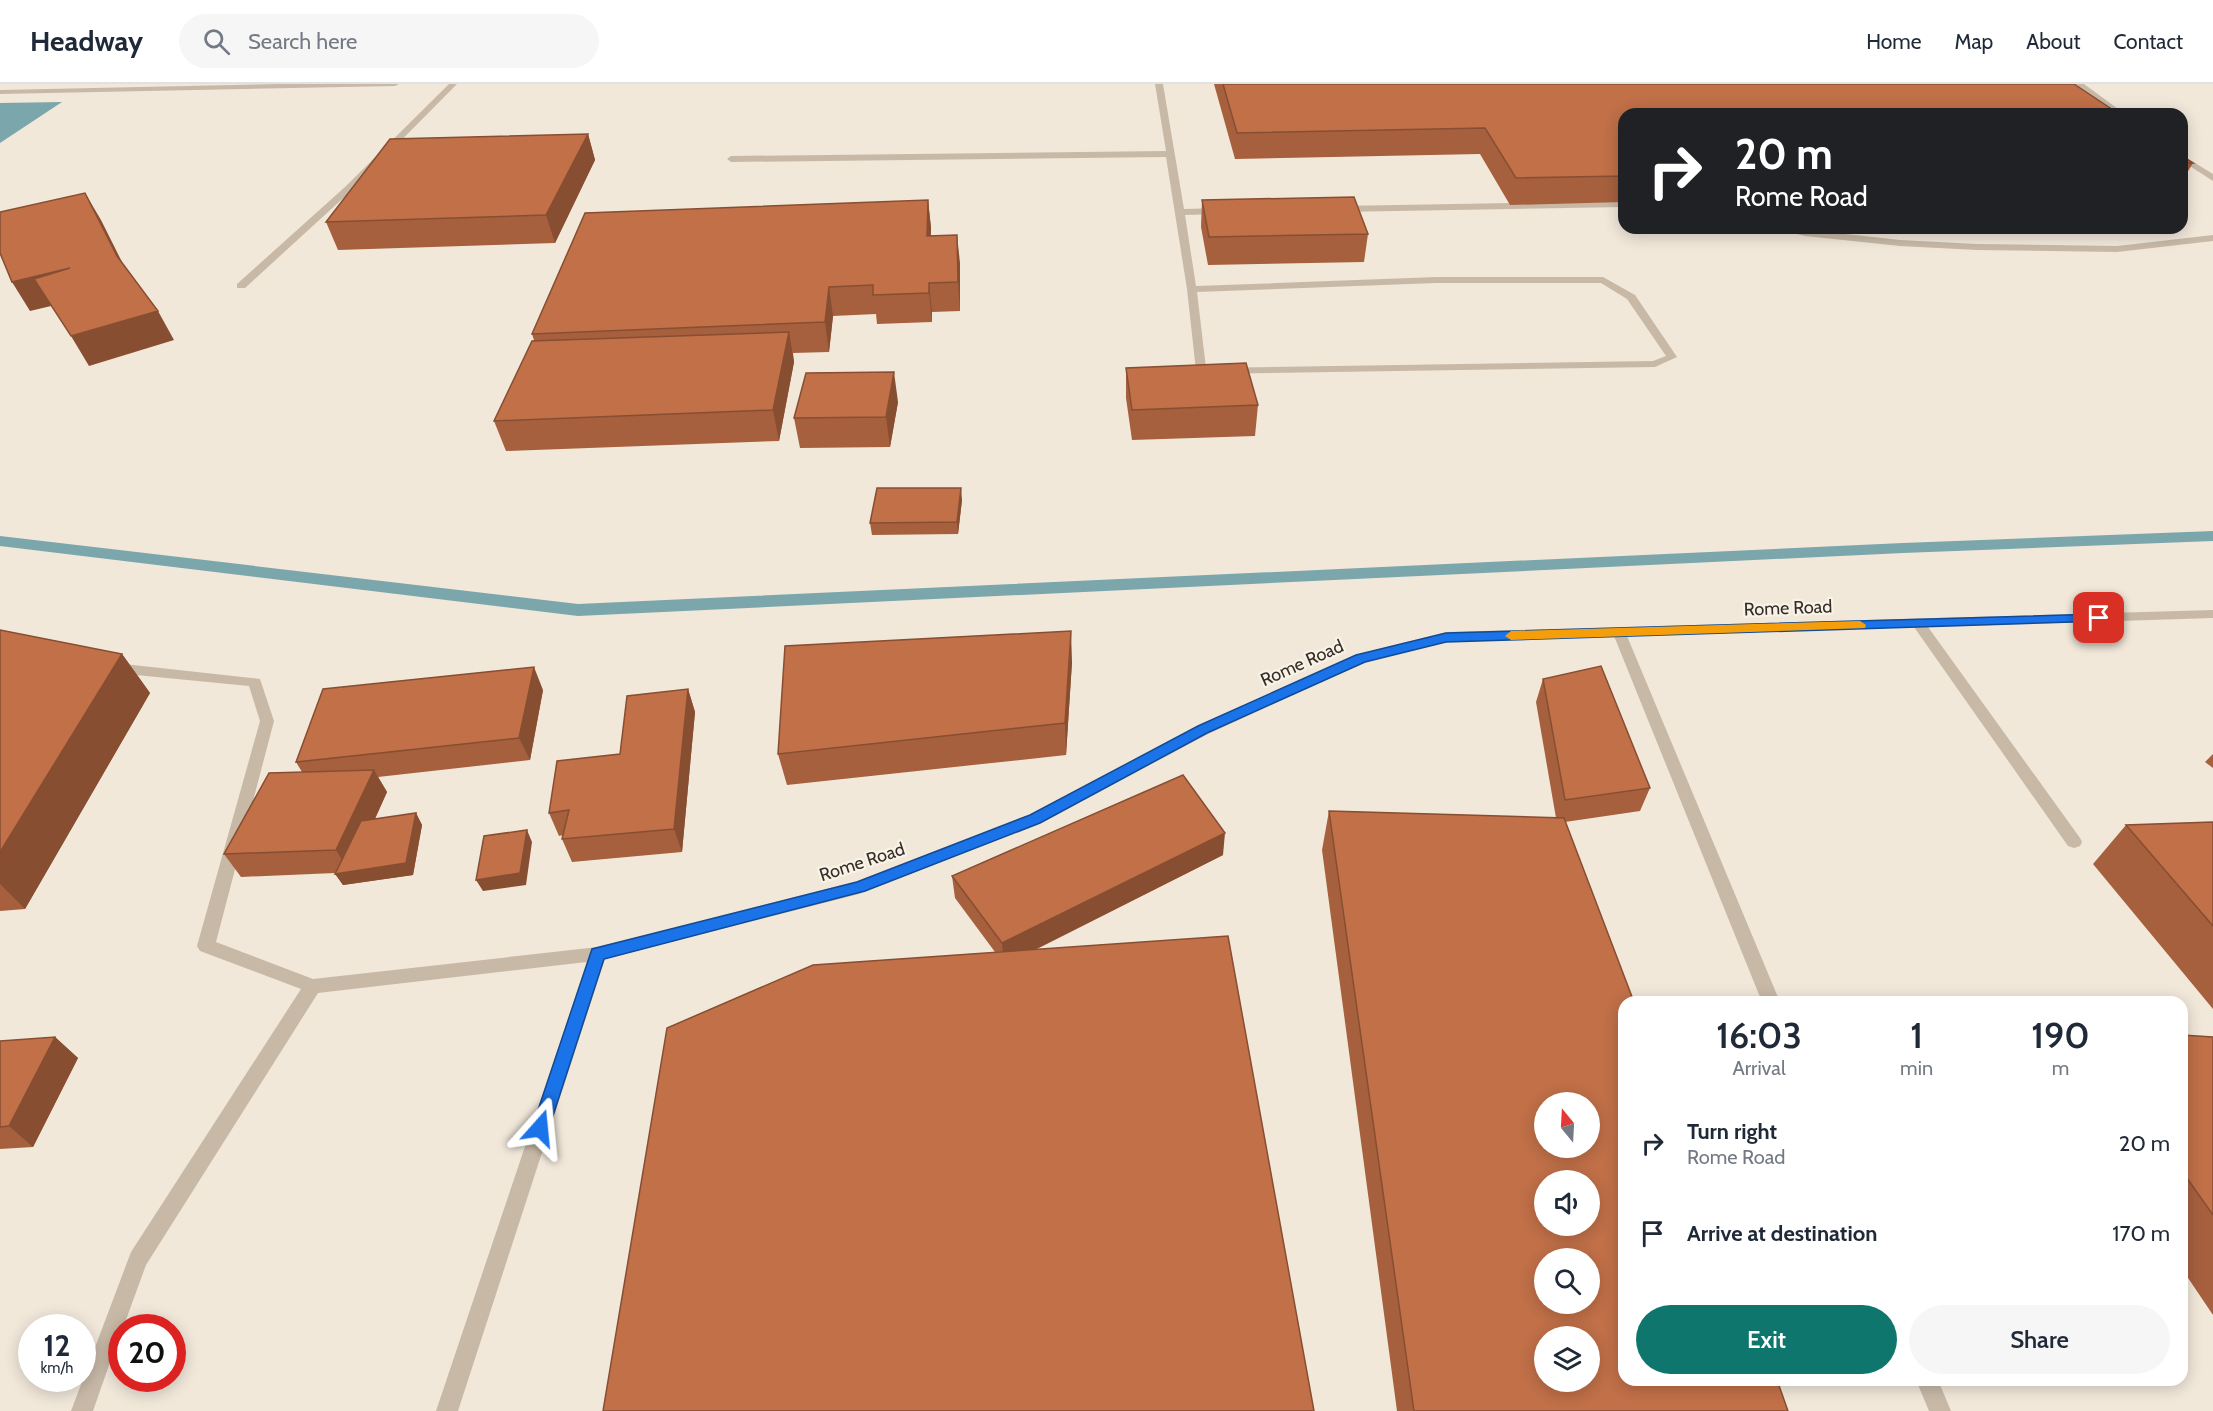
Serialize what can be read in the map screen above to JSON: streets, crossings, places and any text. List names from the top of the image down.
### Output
{
  "streets": {
    "lane": ["Rome Road"]
  },
  "north": "top",
  "page": {
    "header": "Headway",
    "search": "Search here",
    "nav": [
      "Home",
      "Map",
      "About",
      "Contact"
    ],
    "turn": ["20 m", "Rome Road"],
    "eta": [
      "16:03",
      "Arrival",
      "1",
      "min",
      "190",
      "m"
    ],
    "list": [
      {
        "name": "Turn right",
        "note": "Rome Road",
        "value": "20 m"
      },
      {
        "name": "Arrive at destination",
        "value": "170 m"
      }
    ],
    "buttons": ["Exit", "Share"],
    "speed": "12 km/h",
    "limit": "20"
  }
}
